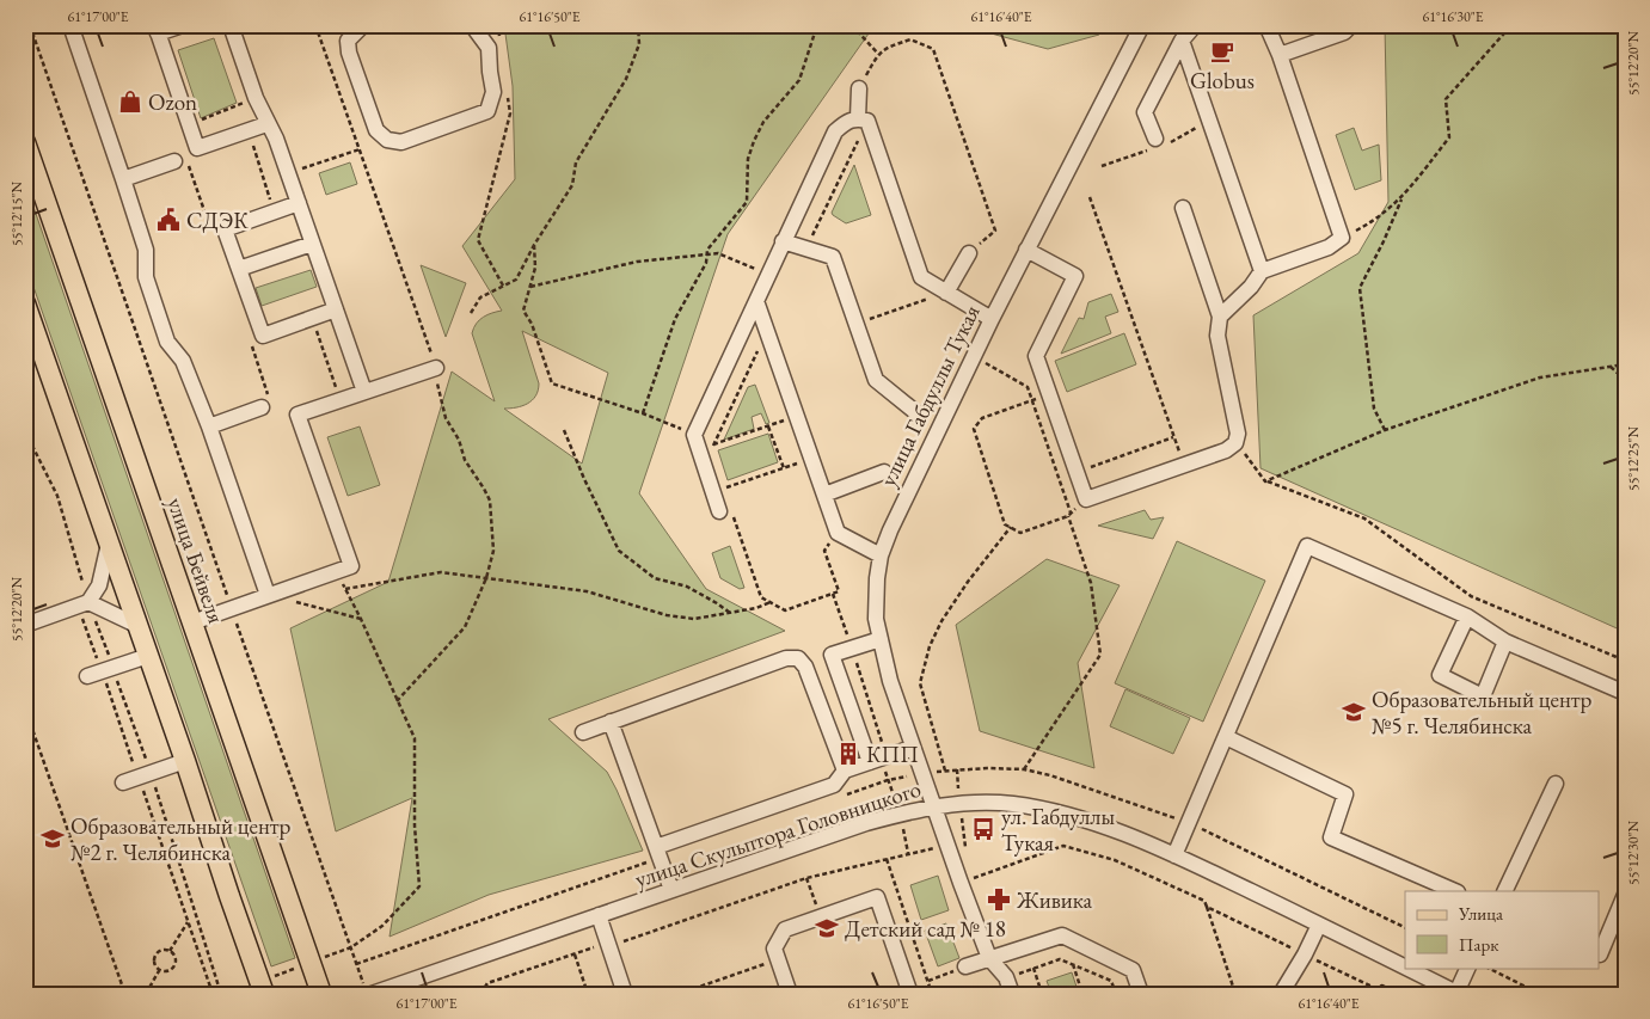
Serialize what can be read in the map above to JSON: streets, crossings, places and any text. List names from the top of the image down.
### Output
{
  "streets": {
    "main road": ["улица Бейвеля"],
    "street": ["улица Габдуллы Тукая", "улица Скульптора Головницкого"]
  },
  "crossings": [
    ["улица Габдуллы Тукая", "улица Скульптора Головницкого"]
  ],
  "places": {
    "cafe": ["Globus"],
    "shop": ["Ozon"],
    "public building": ["СДЭК"],
    "school or university": ["Образовательный центр №5 г. Челябинска", "Образовательный центр №2 г. Челябинска", "Детский сад № 18"],
    "building": ["КПП"],
    "bus stop": ["ул. Габдуллы Тукая"],
    "pharmacy": ["Живика"]
  },
  "legend": ["Улица", "Парк"],
  "coordinates": [
    "61°17'00\"E",
    "61°16'50\"E",
    "61°16'40\"E",
    "61°16'30\"E",
    "55°12'20\"N",
    "55°12'15\"N",
    "55°12'25\"N",
    "55°12'30\"N"
  ]
}
